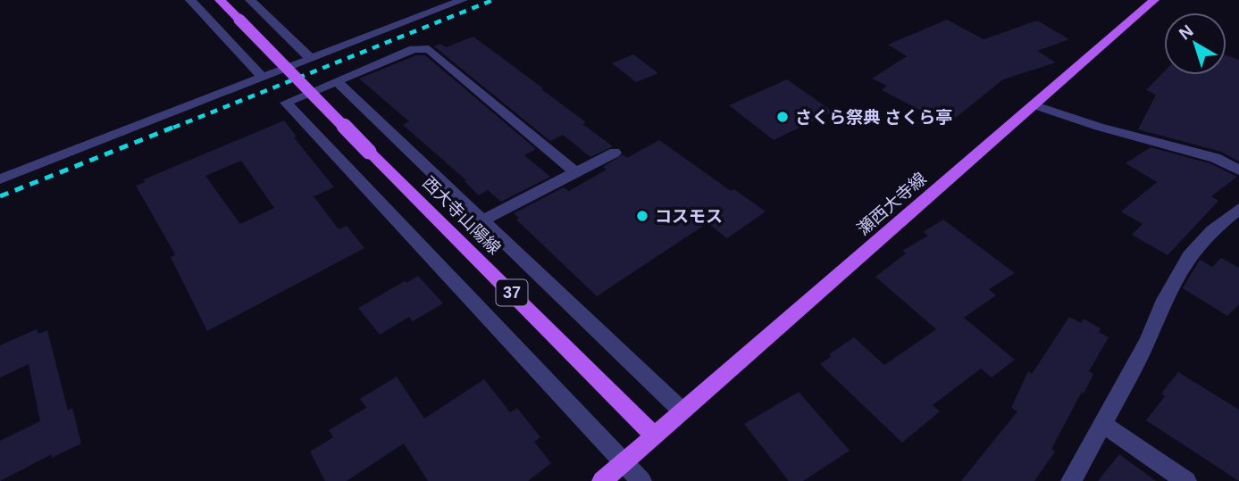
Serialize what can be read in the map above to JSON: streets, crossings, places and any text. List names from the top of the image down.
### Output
{
  "streets": {
    "main road": ["瀬西大寺線", "西大寺山陽線", "37"]
  },
  "crossings": [
    ["瀬西大寺線", "西大寺山陽線"]
  ],
  "places": ["さくら祭典 さくら亭", "コスモス"],
  "north": "top left"
}
